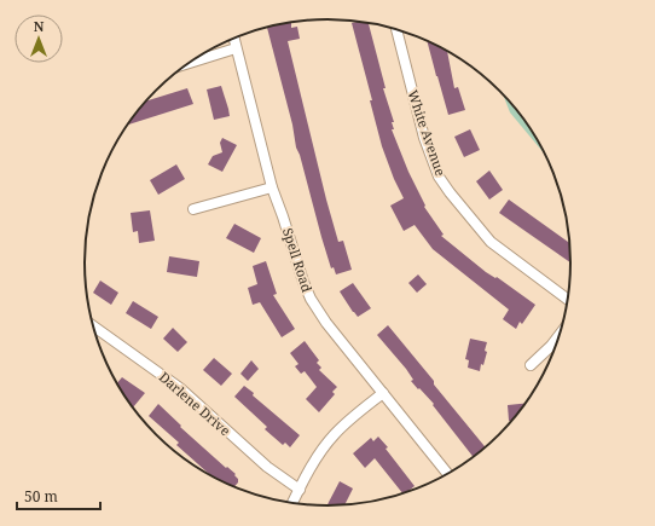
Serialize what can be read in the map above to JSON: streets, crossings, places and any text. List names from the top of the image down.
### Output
{
  "streets": {
    "street": ["White Avenue", "Spell Road", "Darlene Drive"]
  },
  "scale_bar": "50 m",
  "north": "top"
}
